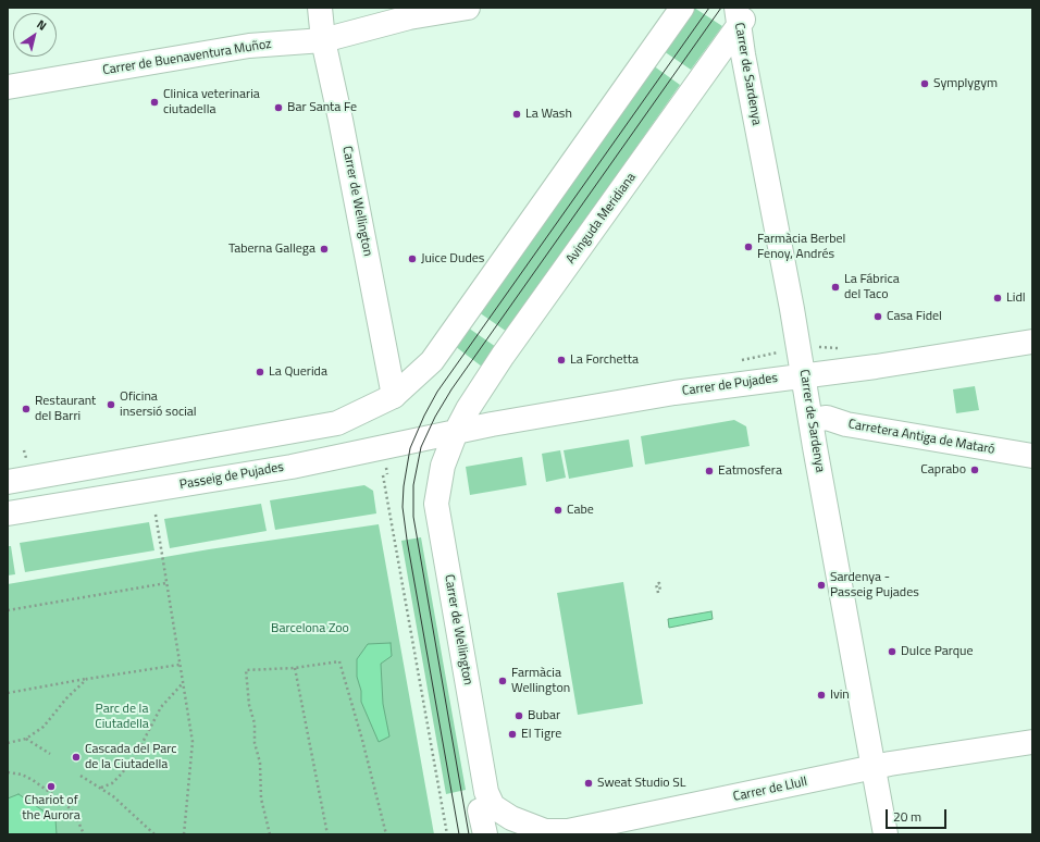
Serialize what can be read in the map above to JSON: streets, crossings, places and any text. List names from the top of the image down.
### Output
{
  "streets": {
    "street": [
      "Carrer de Buenaventura Muñoz",
      "Carrer de Sardenya",
      "Carrer de Wellington",
      "Avinguda Meridiana",
      "Carrer de Pujades",
      "Carretera Antiga de Mataró",
      "Passeig de Pujades",
      "Carrer de Llull"
    ]
  },
  "crossings": [
    ["Carrer de Buenaventura Muñoz", "Carrer de Wellington"],
    ["Carrer de Sardenya", "Avinguda Meridiana"],
    ["Carrer de Sardenya", "Carrer de Pujades"],
    ["Carrer de Sardenya", "Carretera Antiga de Mataró"],
    ["Carrer de Sardenya", "Carrer de Llull"],
    ["Carrer de Wellington", "Avinguda Meridiana"],
    ["Carrer de Wellington", "Carrer de Pujades"],
    ["Carrer de Wellington", "Passeig de Pujades"],
    ["Carrer de Wellington", "Carrer de Llull"],
    ["Avinguda Meridiana", "Carrer de Pujades"],
    ["Avinguda Meridiana", "Passeig de Pujades"],
    ["Carrer de Pujades", "Passeig de Pujades"]
  ],
  "parks": ["Barcelona Zoo", "Parc de la Ciutadella"],
  "places": [
    "Symplygym",
    "Clinica veterinaria ciutadella",
    "Bar Santa Fe",
    "La Wash",
    "Farmàcia Berbel Fenoy, Andrés",
    "Taberna Gallega",
    "Juice Dudes",
    "La Fábrica del Taco",
    "Lidl",
    "Casa Fidel",
    "La Forchetta",
    "La Querida",
    "Oficina insersió social",
    "Restaurant del Barri",
    "Caprabo",
    "Eatmosfera",
    "Cabe",
    "Sardenya - Passeig Pujades",
    "Dulce Parque",
    "Farmàcia Wellington",
    "Ivin",
    "Bubar",
    "El Tigre",
    "Cascada del Parc de la Ciutadella",
    "Sweat Studio SL",
    "Chariot of the Aurora"
  ],
  "scale_bar": "20 m",
  "north": "top right"
}
